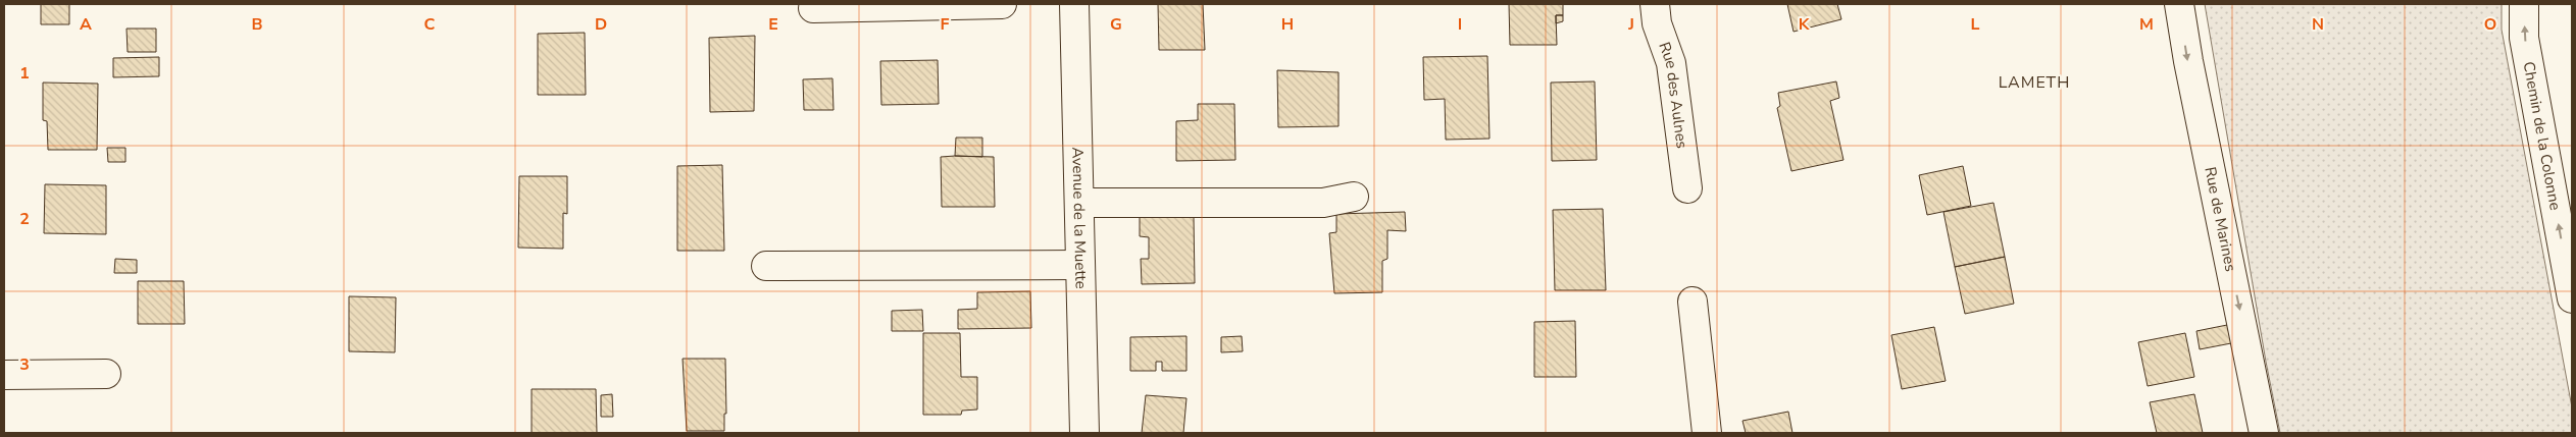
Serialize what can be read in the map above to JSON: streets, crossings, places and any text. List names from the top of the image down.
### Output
{
  "streets": {
    "street": [
      "Rue des Aulnes",
      "Chemin de la Colonne",
      "Avenue de la Muette",
      "Rue de Marines"
    ]
  },
  "one_way": ["Chemin de la Colonne", "Rue de Marines"],
  "districts": ["LAMETH"],
  "grid": {
    "columns": [
      "A",
      "B",
      "C",
      "D",
      "E",
      "F",
      "G",
      "H",
      "I",
      "J",
      "K",
      "L",
      "M",
      "N",
      "O"
    ],
    "rows": ["1", "2", "3"]
  }
}
